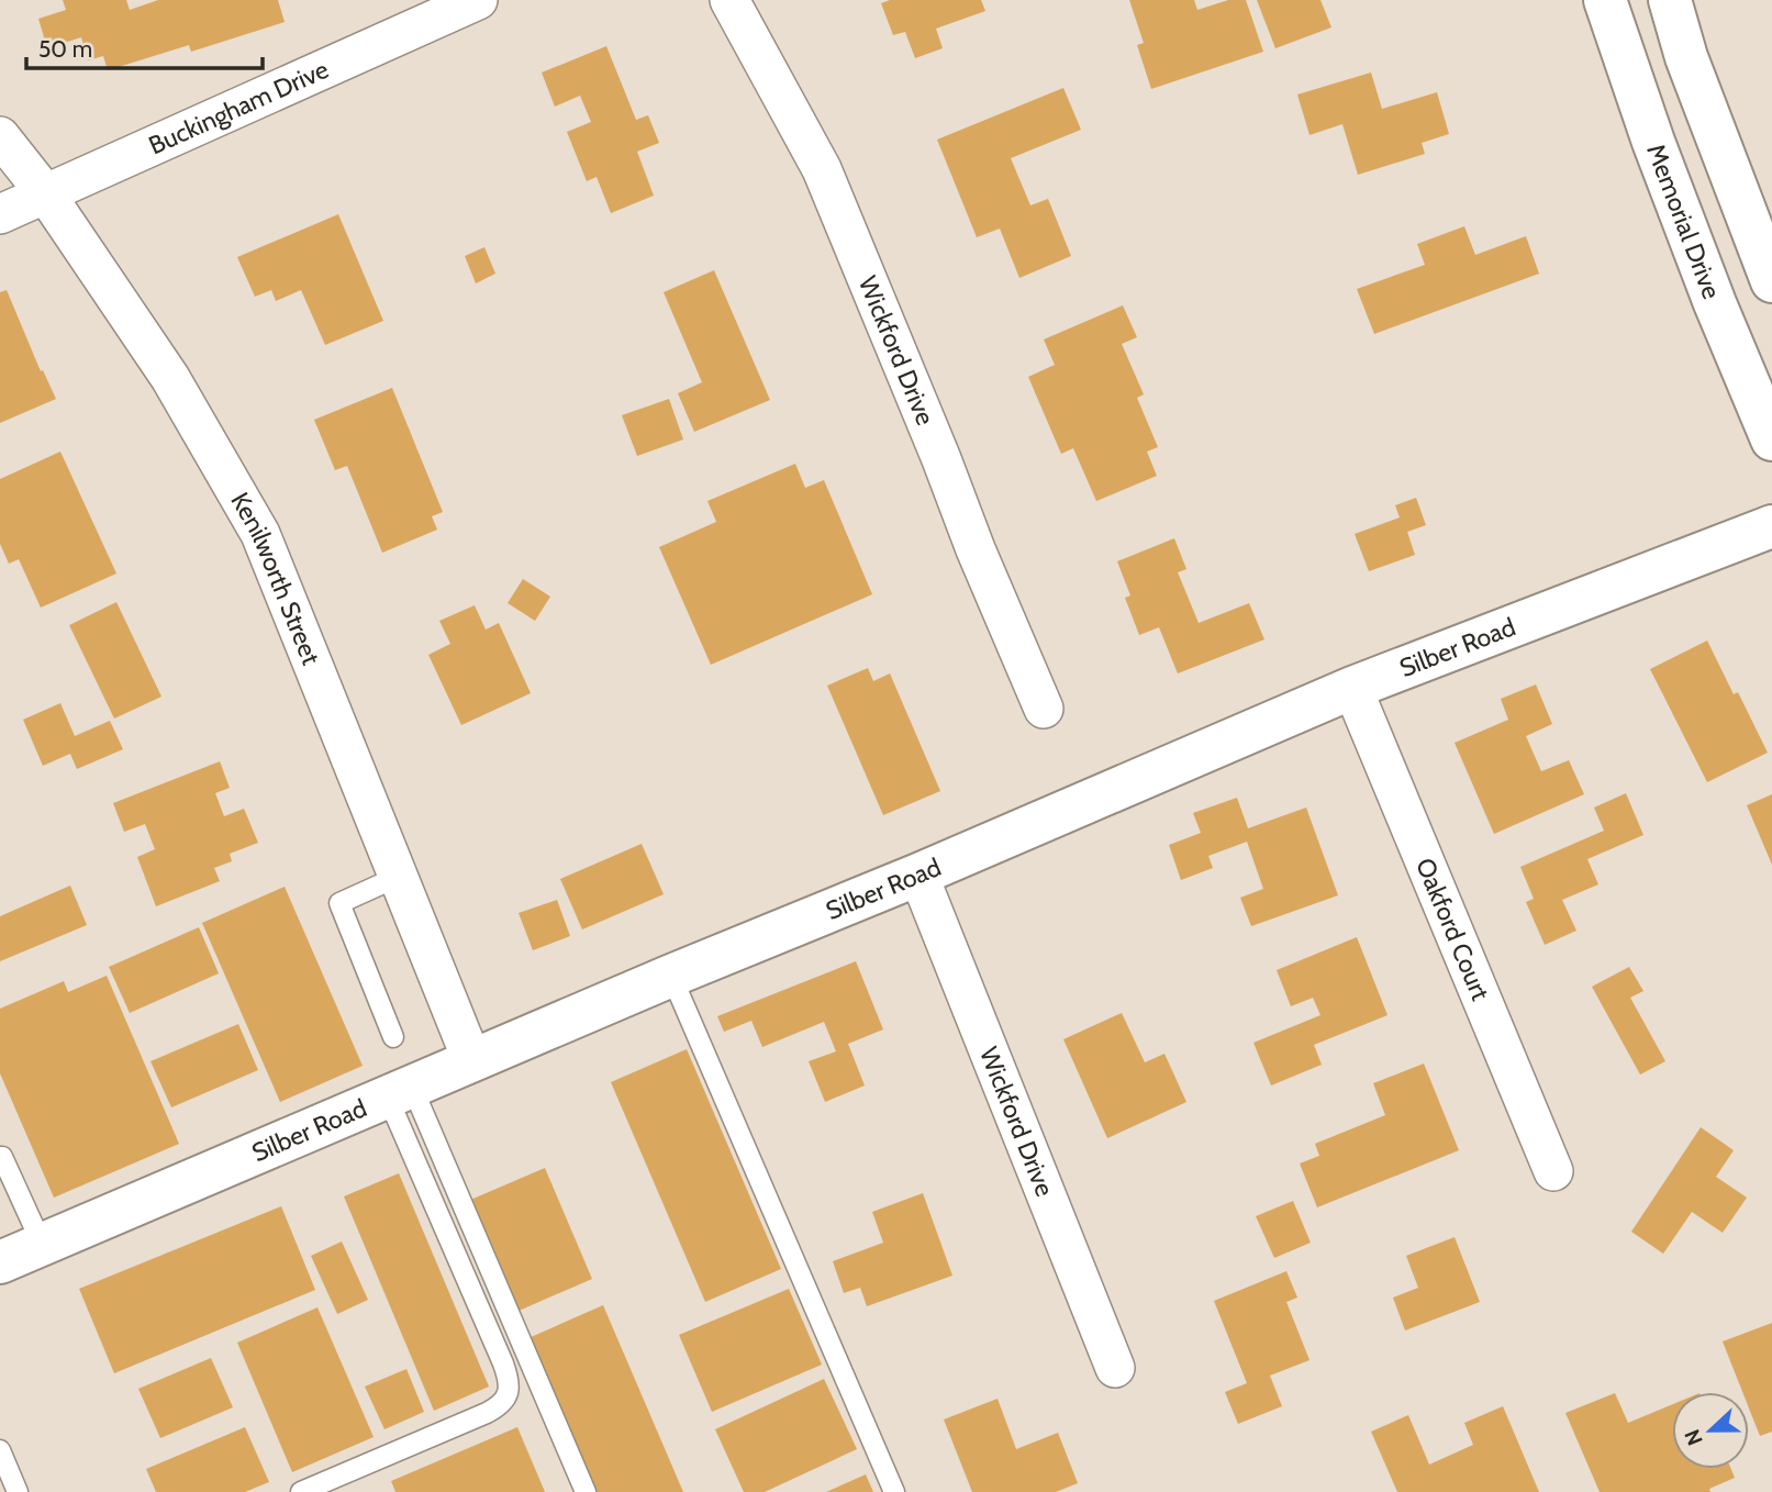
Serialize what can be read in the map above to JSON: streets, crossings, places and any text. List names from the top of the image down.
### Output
{
  "streets": {
    "street": [
      "Buckingham Drive",
      "Memorial Drive",
      "Wickford Drive",
      "Kenilworth Street",
      "Silber Road",
      "Oakford Court"
    ]
  },
  "crossings": [
    ["Buckingham Drive", "Kenilworth Street"],
    ["Wickford Drive", "Silber Road"],
    ["Kenilworth Street", "Silber Road"],
    ["Silber Road", "Oakford Court"]
  ],
  "scale_bar": "50 m",
  "north": "left"
}
